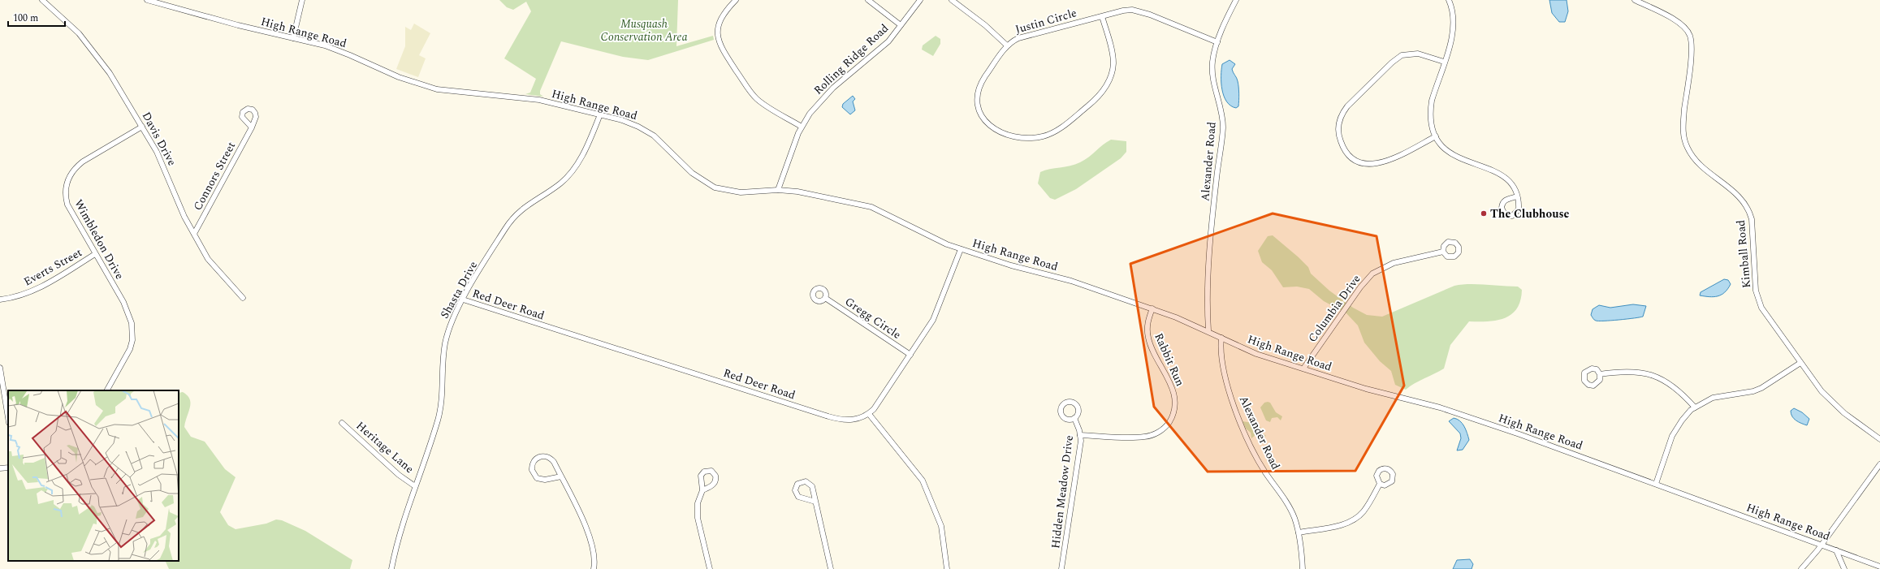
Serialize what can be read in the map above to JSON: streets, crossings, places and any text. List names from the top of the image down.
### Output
{
  "streets": {
    "street": [
      "Justin Circle",
      "High Range Road",
      "Rolling Ridge Road",
      "Davis Drive",
      "Alexander Road",
      "Connors Street",
      "Wimbledon Drive",
      "Kimball Road",
      "Everts Street",
      "Shasta Drive",
      "Red Deer Road",
      "Columbia Drive",
      "Gregg Circle",
      "Rabbit Run",
      "Heritage Lane",
      "Hidden Meadow Drive"
    ]
  },
  "crossings": [
    ["Justin Circle", "Alexander Road"],
    ["High Range Road", "Rolling Ridge Road"],
    ["High Range Road", "Alexander Road"],
    ["High Range Road", "Shasta Drive"],
    ["High Range Road", "Red Deer Road"],
    ["High Range Road", "Columbia Drive"],
    ["High Range Road", "Rabbit Run"],
    ["Davis Drive", "Connors Street"],
    ["Davis Drive", "Wimbledon Drive"],
    ["Wimbledon Drive", "Everts Street"],
    ["Shasta Drive", "Red Deer Road"],
    ["Shasta Drive", "Heritage Lane"],
    ["Red Deer Road", "Gregg Circle"],
    ["Rabbit Run", "Hidden Meadow Drive"]
  ],
  "parks": ["Musquash Conservation Area"],
  "places": ["The Clubhouse"],
  "scale_bar": "100 m"
}
